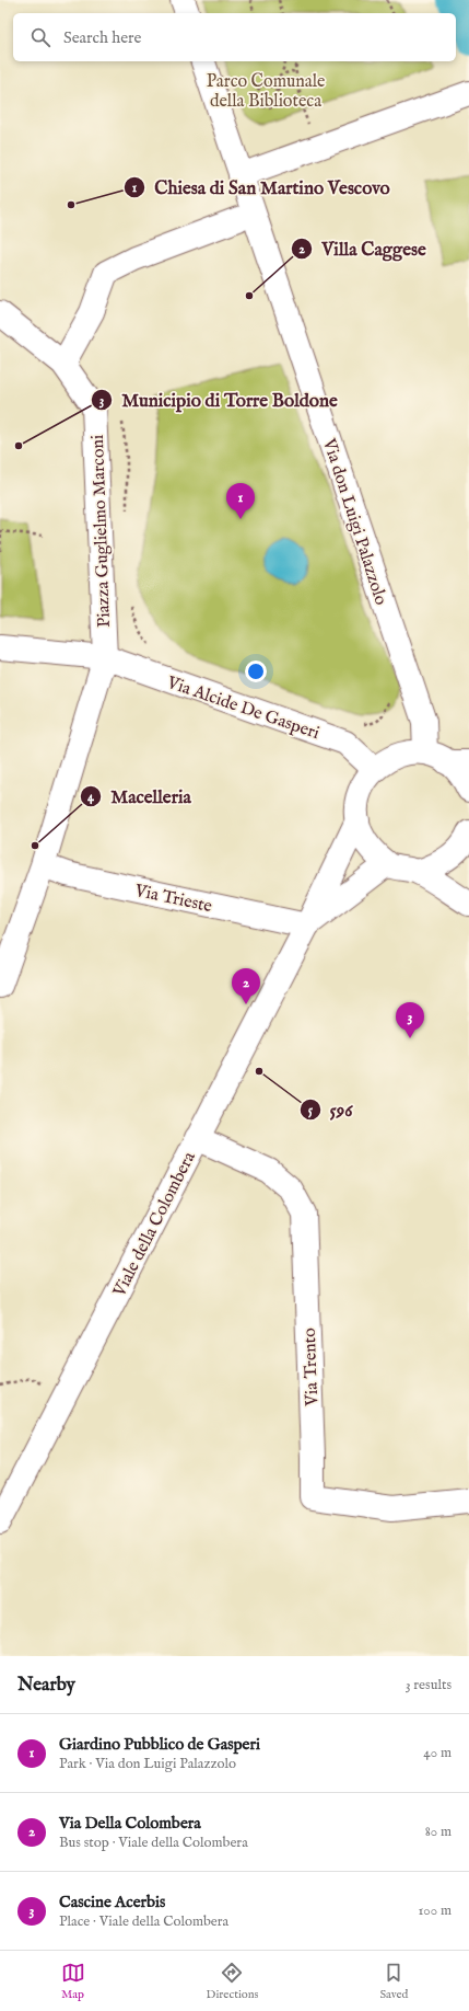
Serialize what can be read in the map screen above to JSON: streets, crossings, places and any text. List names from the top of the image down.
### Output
{
  "streets": {
    "street": [
      "Via don Luigi Palazzolo",
      "Piazza Guglielmo Marconi",
      "Via Alcide De Gasperi",
      "Via Trieste",
      "Viale della Colombera",
      "Via Trento"
    ]
  },
  "crossings": [
    ["Piazza Guglielmo Marconi", "Via Alcide De Gasperi"],
    ["Piazza Guglielmo Marconi", "Via Trieste"],
    ["Via Trieste", "Viale della Colombera"],
    ["Viale della Colombera", "Via Trento"]
  ],
  "parks": ["Parco Comunale della Biblioteca"],
  "places": [
    "Chiesa di San Martino Vescovo",
    "Villa Caggese",
    "Municipio di Torre Boldone",
    "Macelleria",
    "596"
  ],
  "page": {
    "search": "Search here",
    "pins": ["1", "2", "3"],
    "heading": ["Nearby", "3 results"],
    "list": [
      {
        "mark": "1",
        "name": "Giardino Pubblico de Gasperi",
        "note": "Park · Via don Luigi Palazzolo",
        "value": "40 m"
      },
      {
        "mark": "2",
        "name": "Via Della Colombera",
        "note": "Bus stop · Viale della Colombera",
        "value": "80 m"
      },
      {
        "mark": "3",
        "name": "Cascine Acerbis",
        "note": "Place · Viale della Colombera",
        "value": "100 m"
      }
    ],
    "nav": ["Map", "Directions", "Saved"]
  }
}
